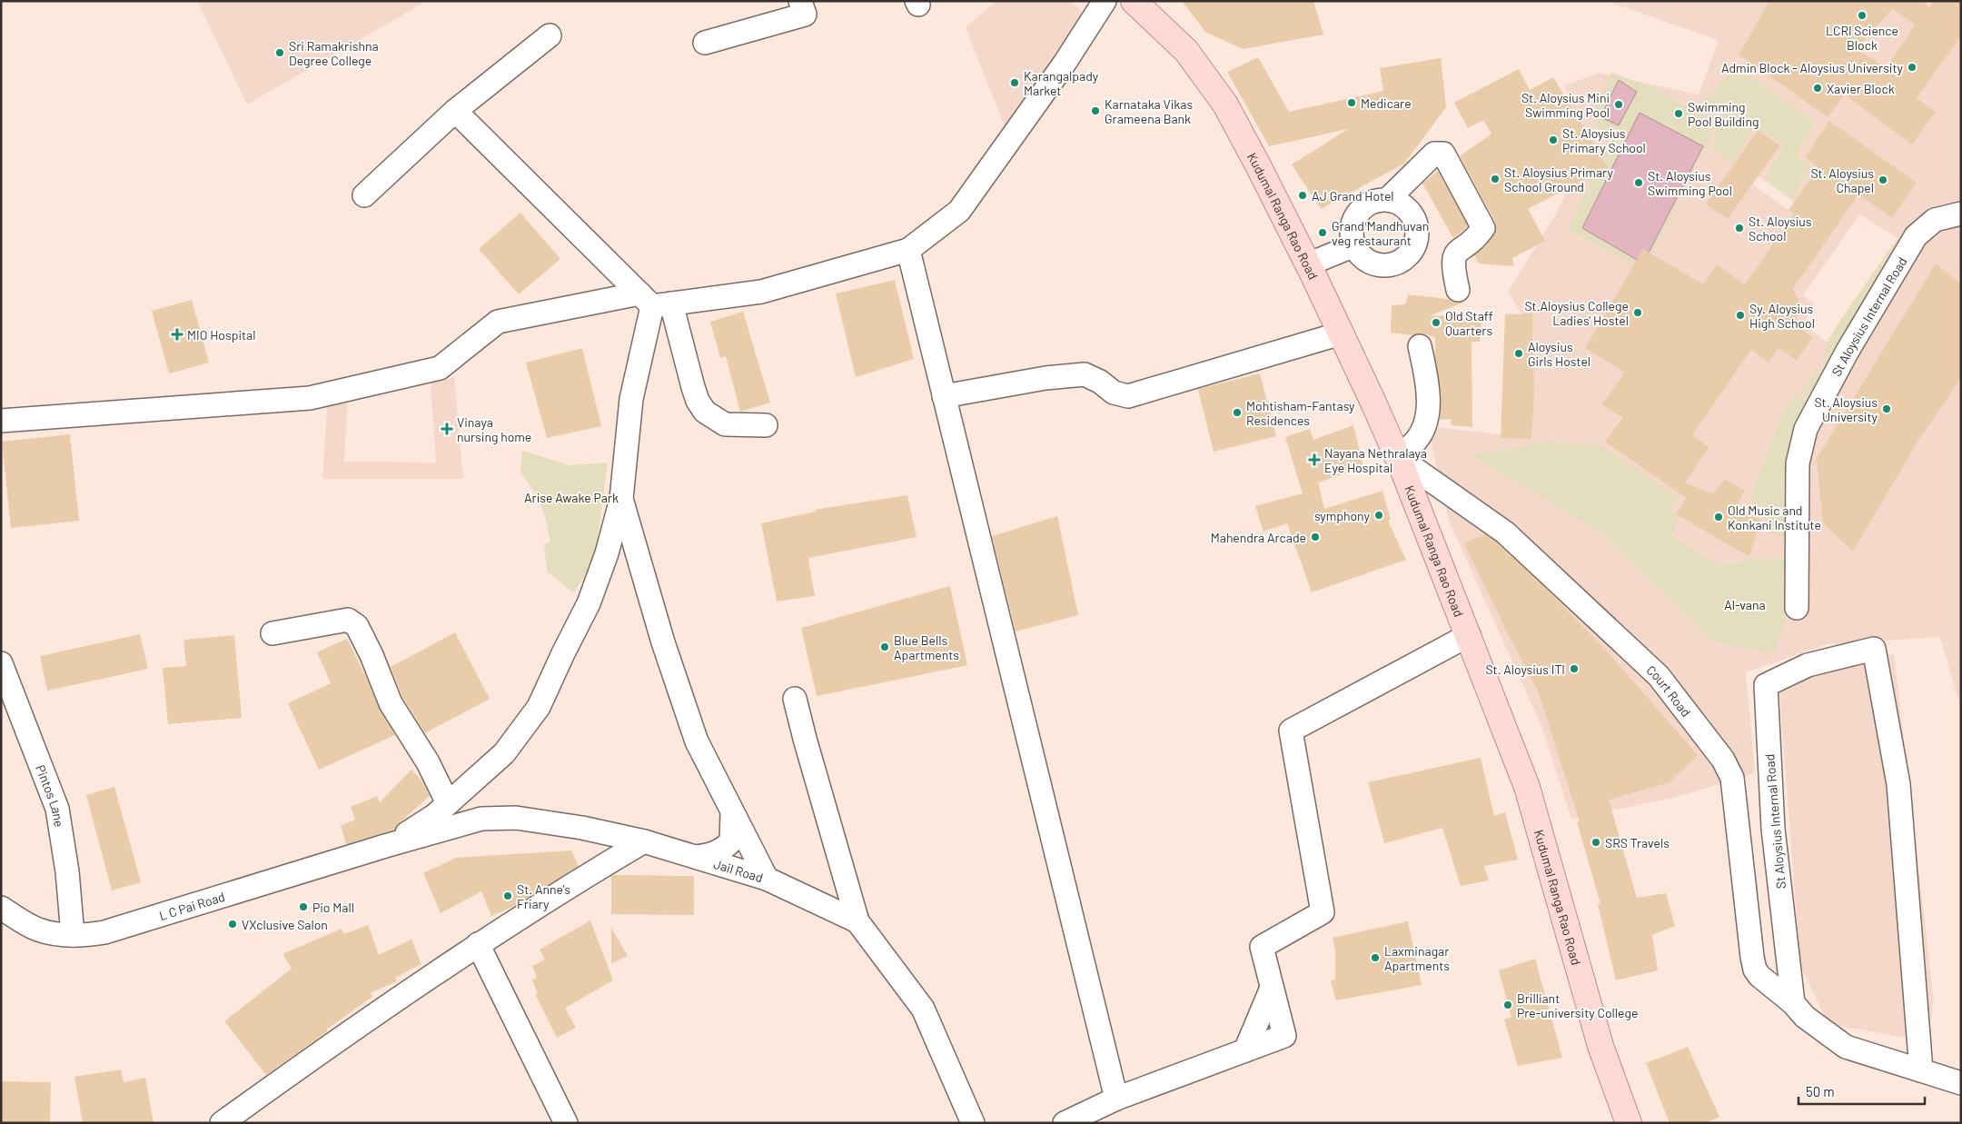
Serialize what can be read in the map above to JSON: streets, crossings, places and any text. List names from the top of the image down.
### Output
{
  "streets": {
    "main road": ["Kudumal Ranga Rao Road"],
    "street": [
      "St Aloysius Internal Road",
      "Court Road",
      "Pintos Lane",
      "Jail Road",
      "L C Pai Road"
    ]
  },
  "crossings": [
    ["Kudumal Ranga Rao Road", "Court Road"],
    ["St Aloysius Internal Road", "Court Road"],
    ["Pintos Lane", "L C Pai Road"],
    ["Jail Road", "L C Pai Road"]
  ],
  "parks": ["Arise Awake Park", "Al-vana"],
  "places": {
    "other": [
      "LCRI Science Block",
      "Sri Ramakrishna Degree College",
      "Admin Block - Aloysius University",
      "Karangalpady Market",
      "Xavier Block",
      "Medicare",
      "St. Aloysius Mini Swimming Pool",
      "Karnataka Vikas Grameena Bank",
      "Swimming Pool Building",
      "St. Aloysius Primary School",
      "St. Aloysius Primary School Ground",
      "St. Aloysius Chapel",
      "St. Aloysius Swimming Pool",
      "AJ Grand Hotel",
      "St. Aloysius School",
      "Grand Mandhuvan veg restaurant",
      "St.Aloysius College Ladies' Hostel",
      "Sy. Aloysius High School",
      "Old Staff Quarters",
      "Aloysius Girls Hostel",
      "St. Aloysius University",
      "Mohtisham-Fantasy Residences",
      "symphony",
      "Old Music and Konkani Institute",
      "Mahendra Arcade",
      "Blue Bells Apartments",
      "St. Aloysius ITI",
      "SRS Travels",
      "St. Anne's Friary",
      "Pio Mall",
      "VXclusive Salon",
      "Laxminagar Apartments",
      "Brilliant Pre-university College"
    ],
    "health": ["MIO Hospital", "Vinaya nursing home", "Nayana Nethralaya Eye Hospital"]
  },
  "scale_bar": "50 m"
}
